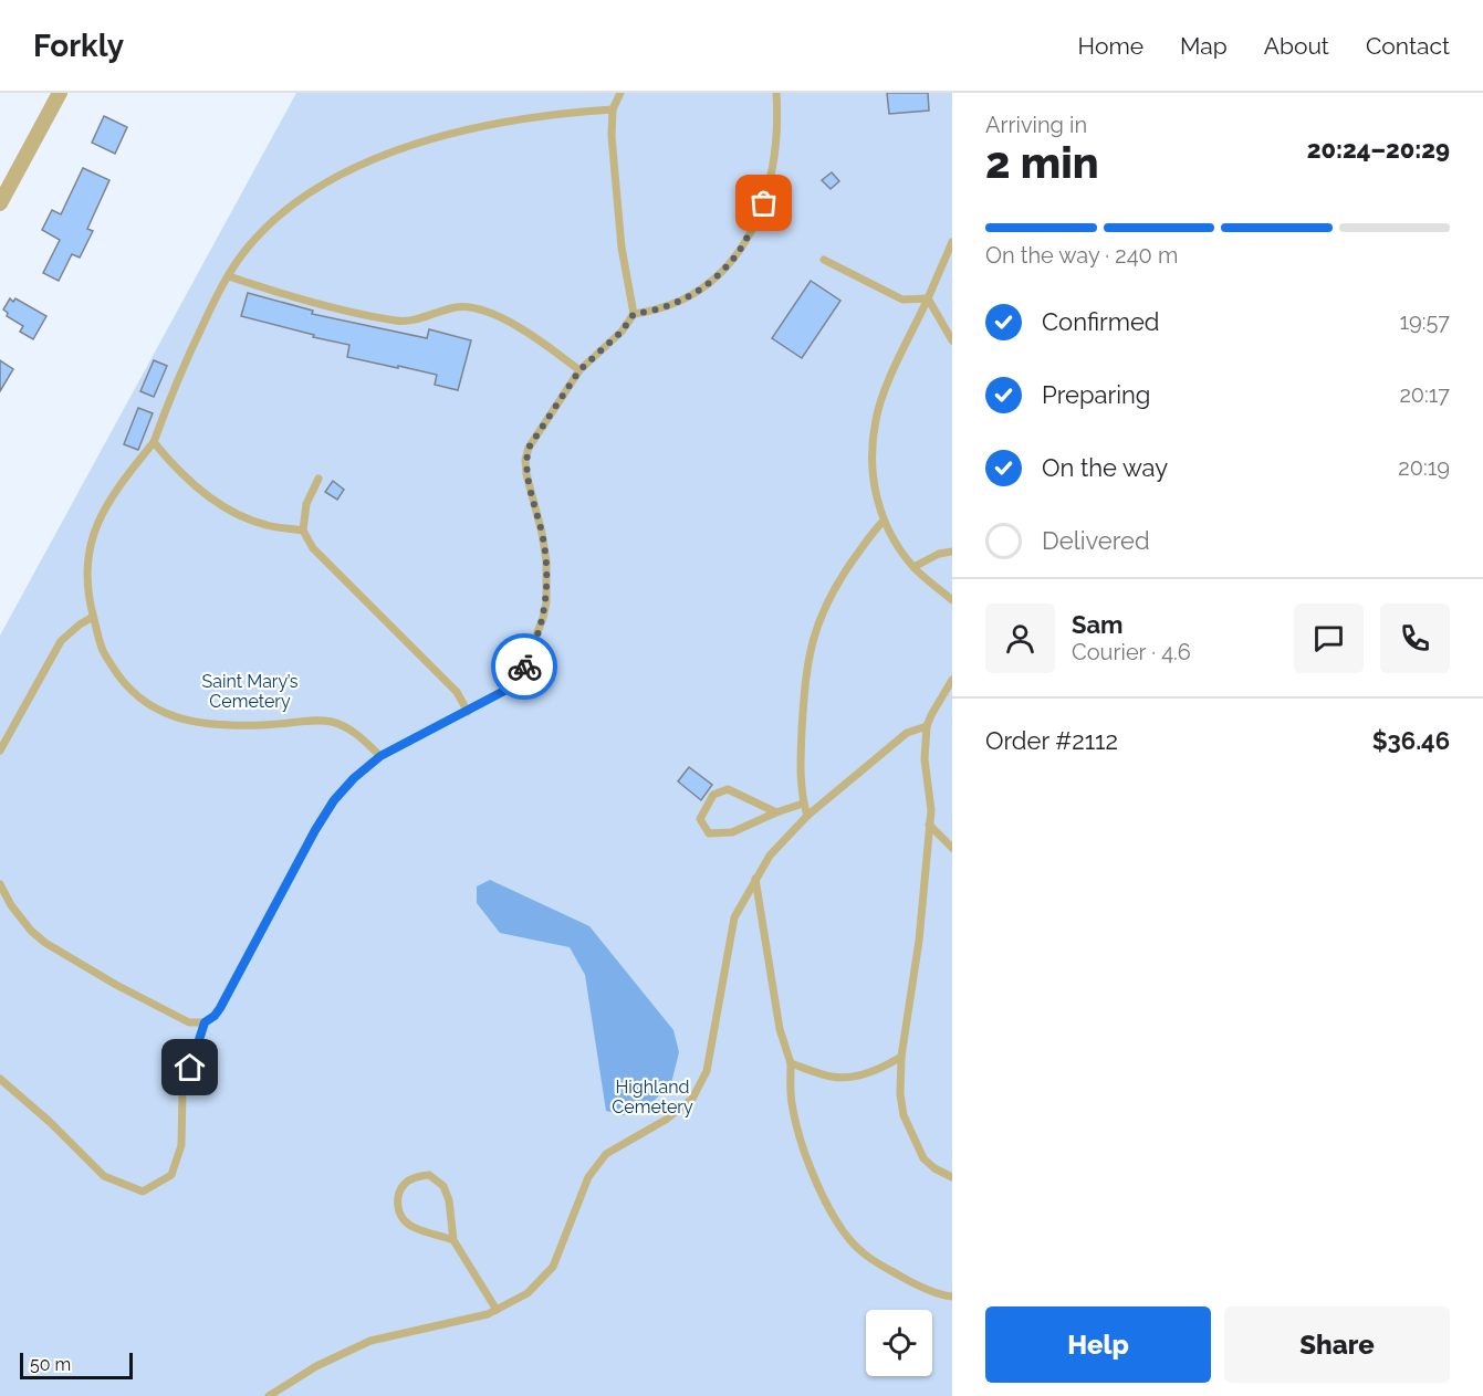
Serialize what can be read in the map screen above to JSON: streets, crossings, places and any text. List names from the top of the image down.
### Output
{
  "parks": ["Saint Mary’s Cemetery", "Highland Cemetery"],
  "scale_bar": "50 m",
  "page": {
    "header": "Forkly",
    "nav": [
      "Home",
      "Map",
      "About",
      "Contact"
    ],
    "heading": ["2 min", "Arriving in", "20:24–20:29"],
    "panel": [
      "Sam",
      "Courier · 4.6",
      "Order #2112",
      "$36.46"
    ],
    "bar": "On the way · 240 m",
    "list": [
      ["Confirmed", "19:57"],
      ["Preparing", "20:17"],
      ["On the way", "20:19"],
      "Delivered"
    ],
    "buttons": ["Help", "Share"],
    "scale": "50 m"
  }
}
